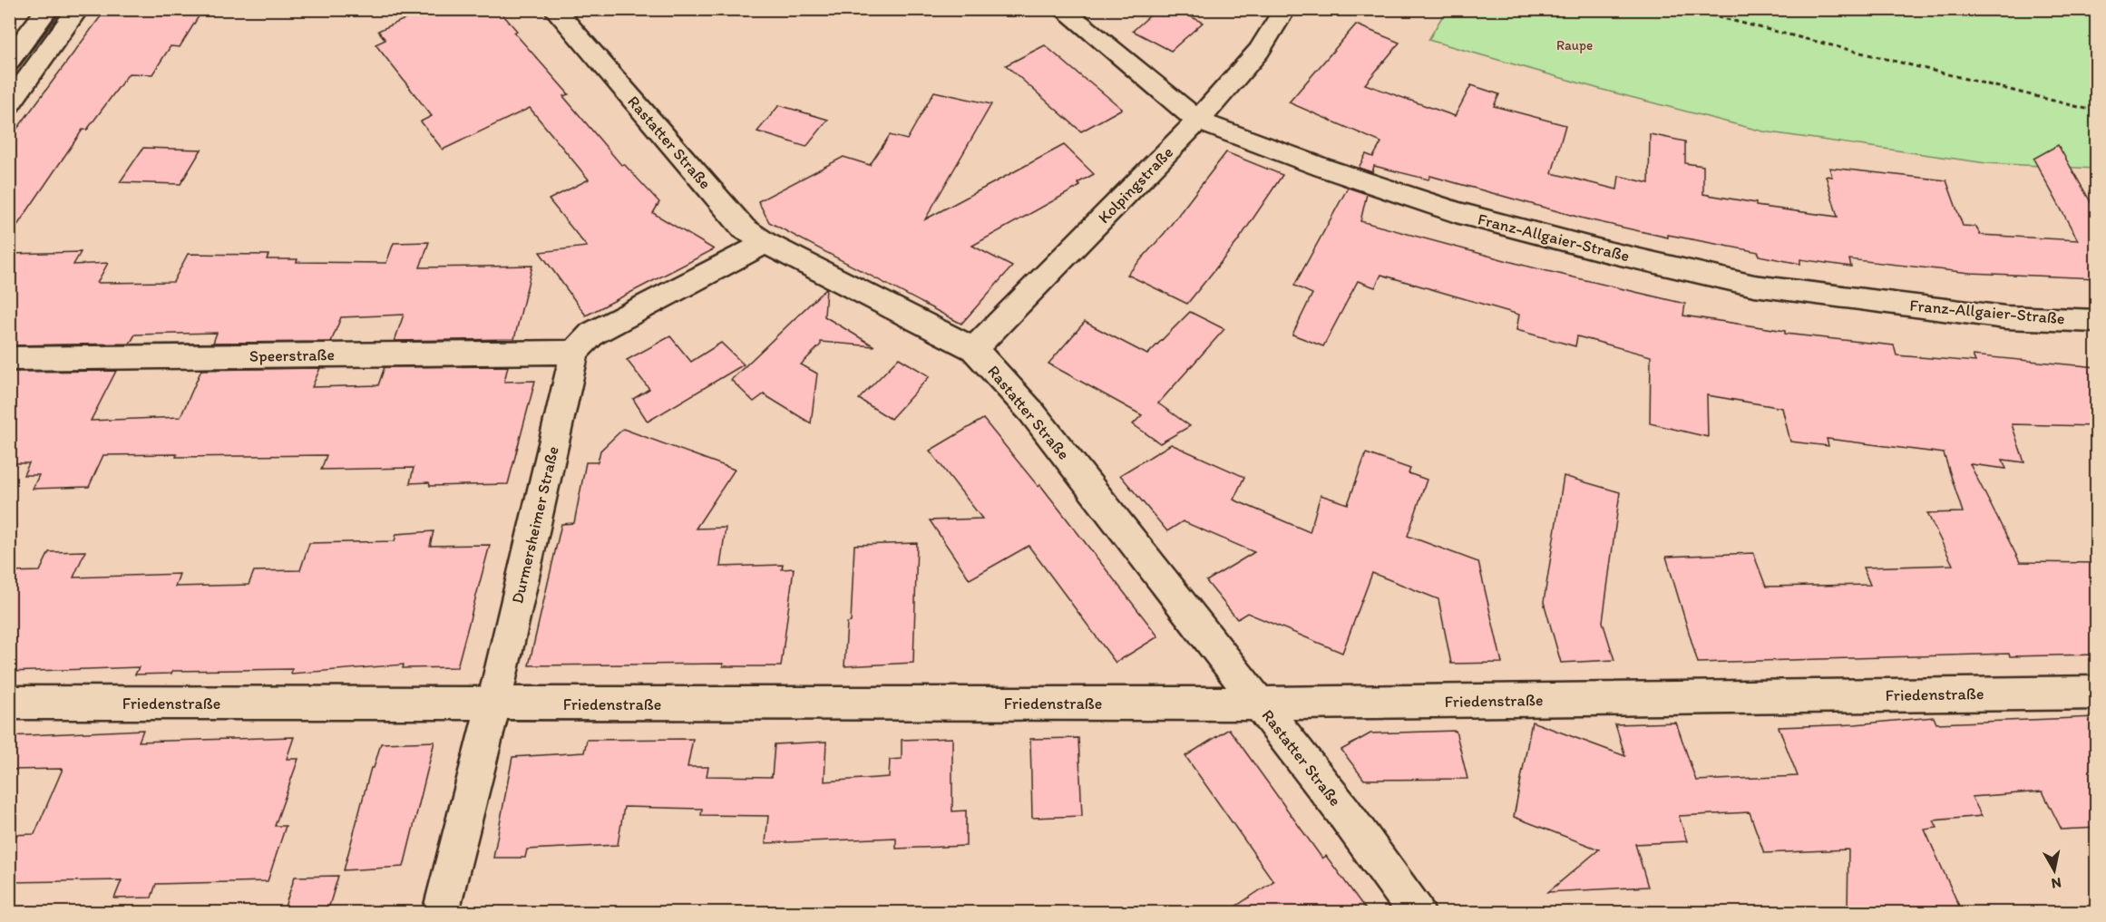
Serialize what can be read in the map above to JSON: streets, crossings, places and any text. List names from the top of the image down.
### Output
{
  "streets": {
    "street": [
      "Rastatter Straße",
      "Kolpingstraße",
      "Franz-Allgaier-Straße",
      "Speerstraße",
      "Durmersheimer Straße",
      "Friedenstraße"
    ]
  },
  "crossings": [
    ["Rastatter Straße", "Kolpingstraße"],
    ["Rastatter Straße", "Friedenstraße"],
    ["Kolpingstraße", "Franz-Allgaier-Straße"],
    ["Speerstraße", "Durmersheimer Straße"],
    ["Durmersheimer Straße", "Friedenstraße"]
  ],
  "parks": ["Raupe"],
  "north": "bottom"
}
